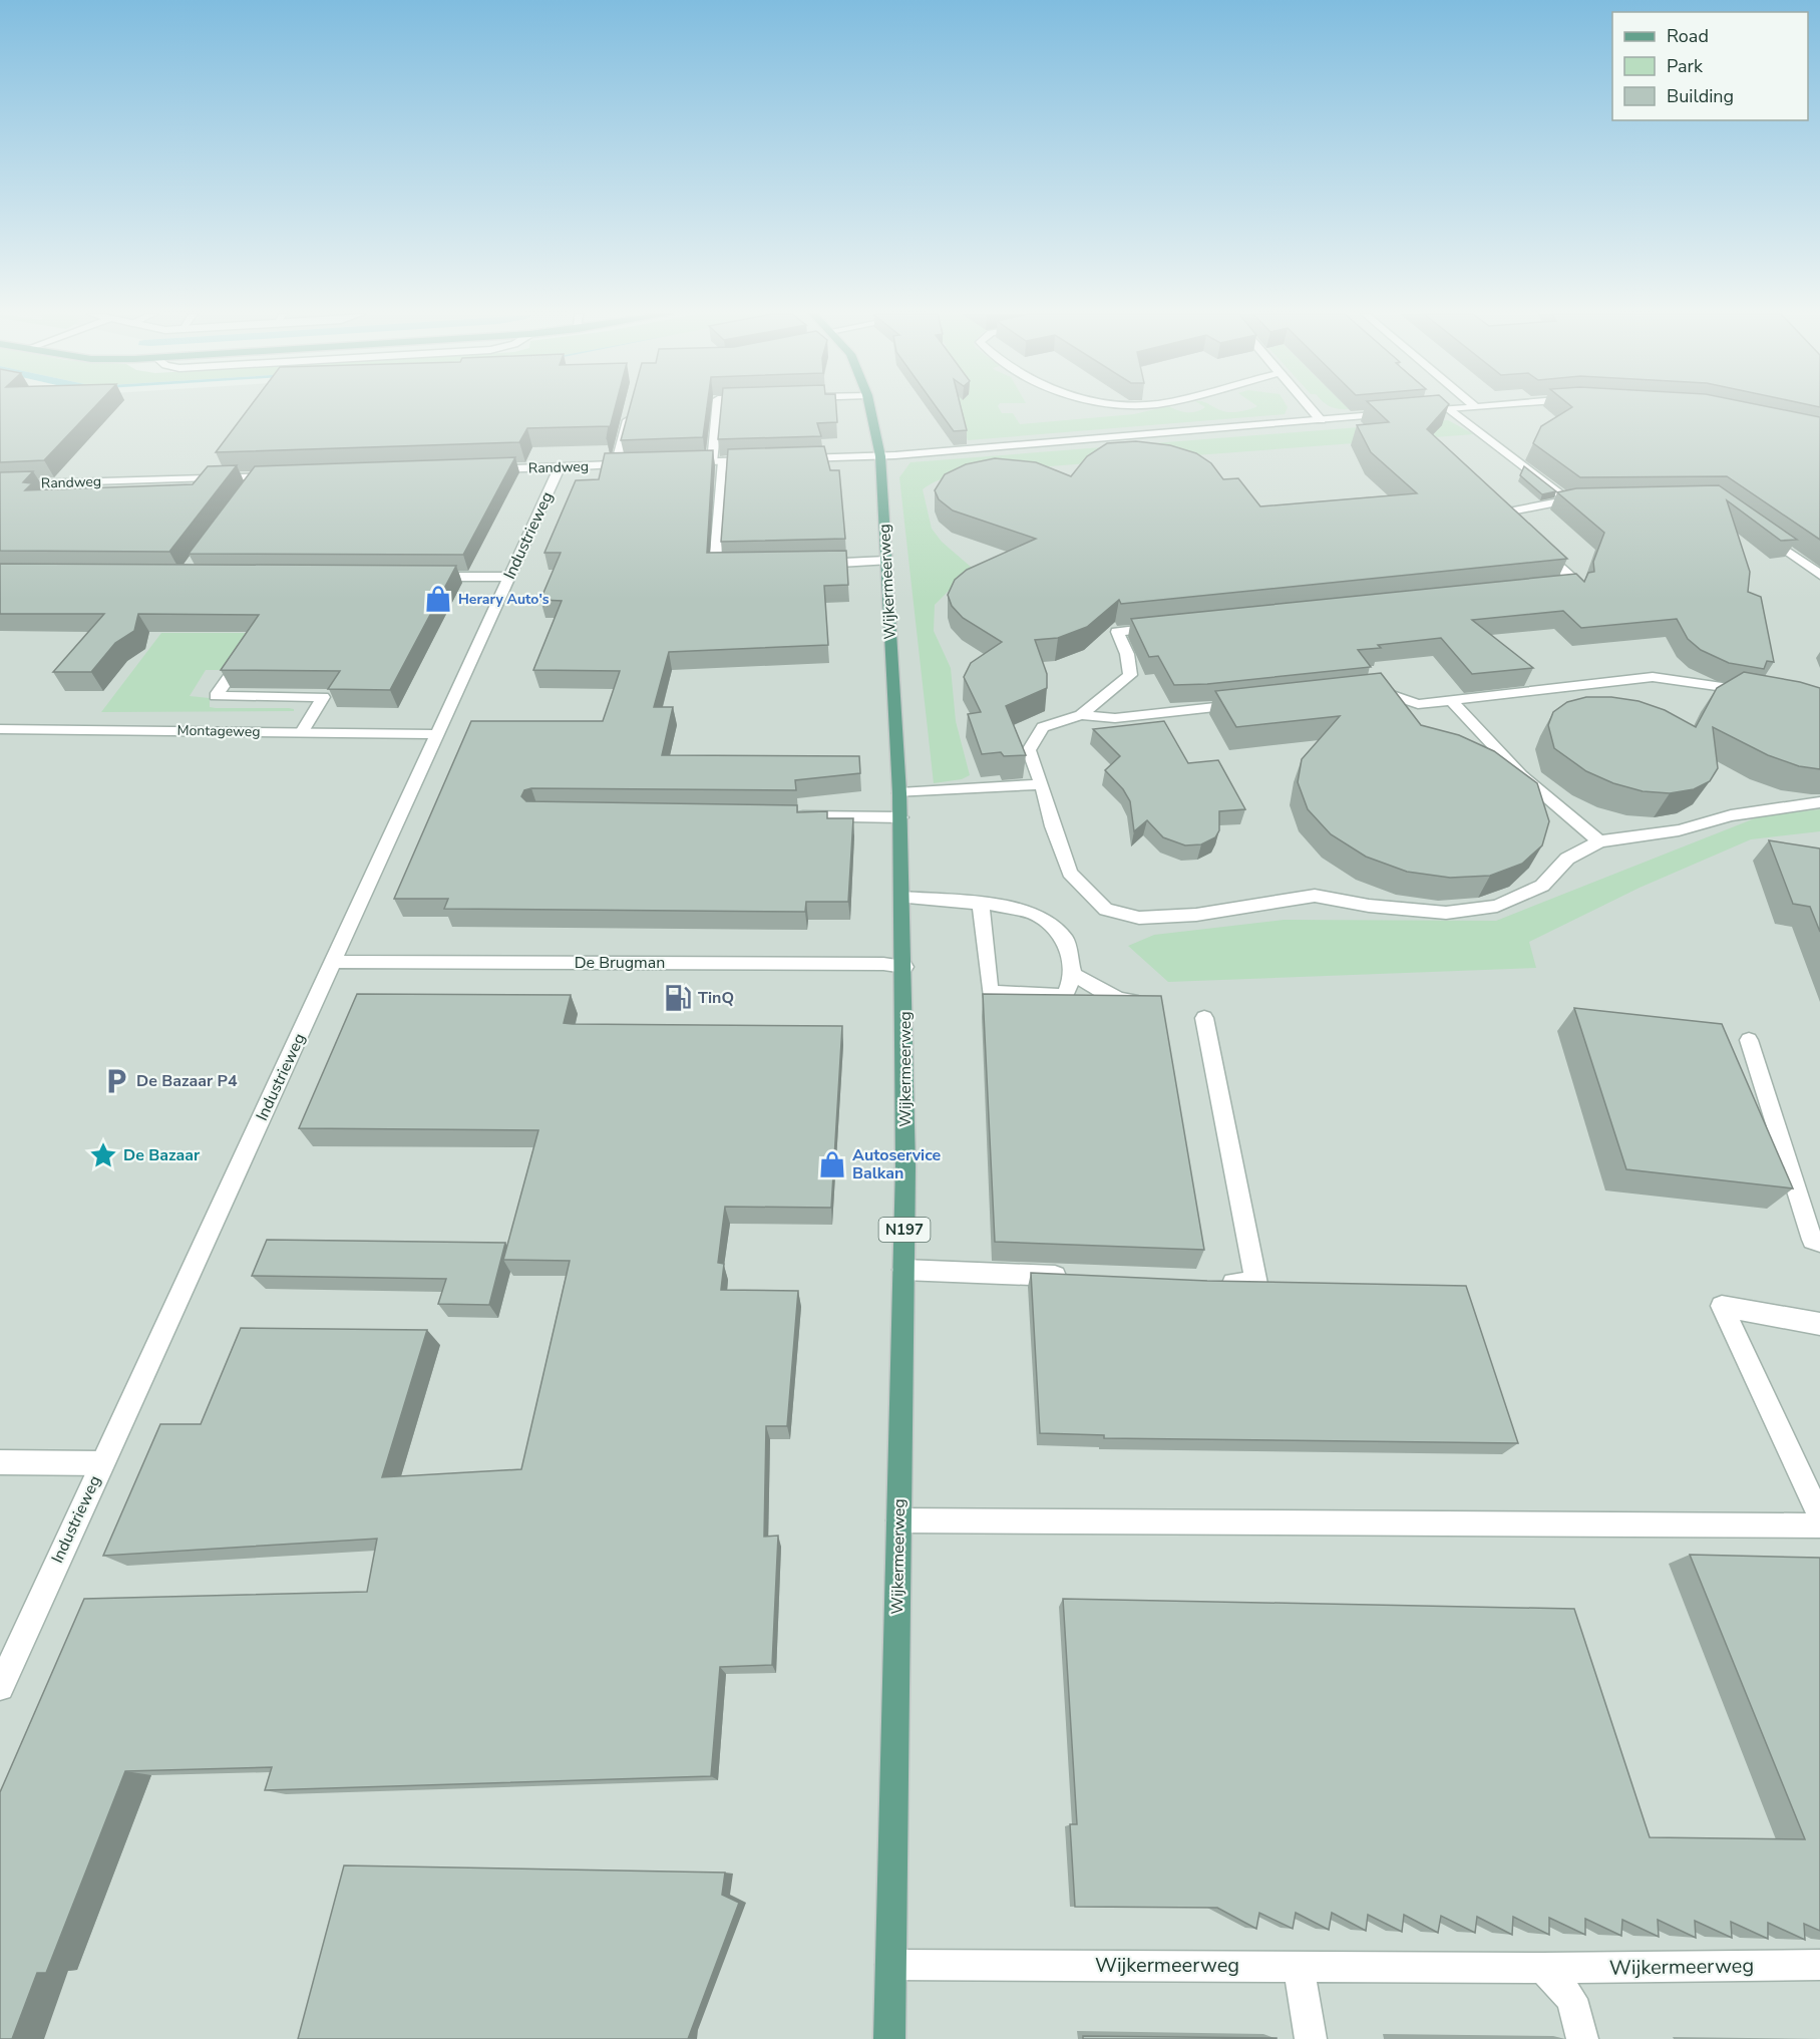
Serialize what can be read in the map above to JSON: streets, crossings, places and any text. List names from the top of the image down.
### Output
{
  "streets": {
    "main road": ["Wijkermeerweg", "N197"],
    "street": [
      "Randweg",
      "Industrieweg",
      "Montageweg",
      "De Brugman"
    ]
  },
  "crossings": [
    ["Randweg", "Industrieweg"],
    ["Industrieweg", "Montageweg"],
    ["Industrieweg", "De Brugman"],
    ["Wijkermeerweg", "De Brugman"]
  ],
  "places": {
    "shop": ["Herary Auto's", "Autoservice Balkan"],
    "fuel station": ["TinQ"],
    "parking": ["De Bazaar P4"],
    "place": ["De Bazaar"]
  },
  "legend": ["Road", "Park", "Building"]
}
